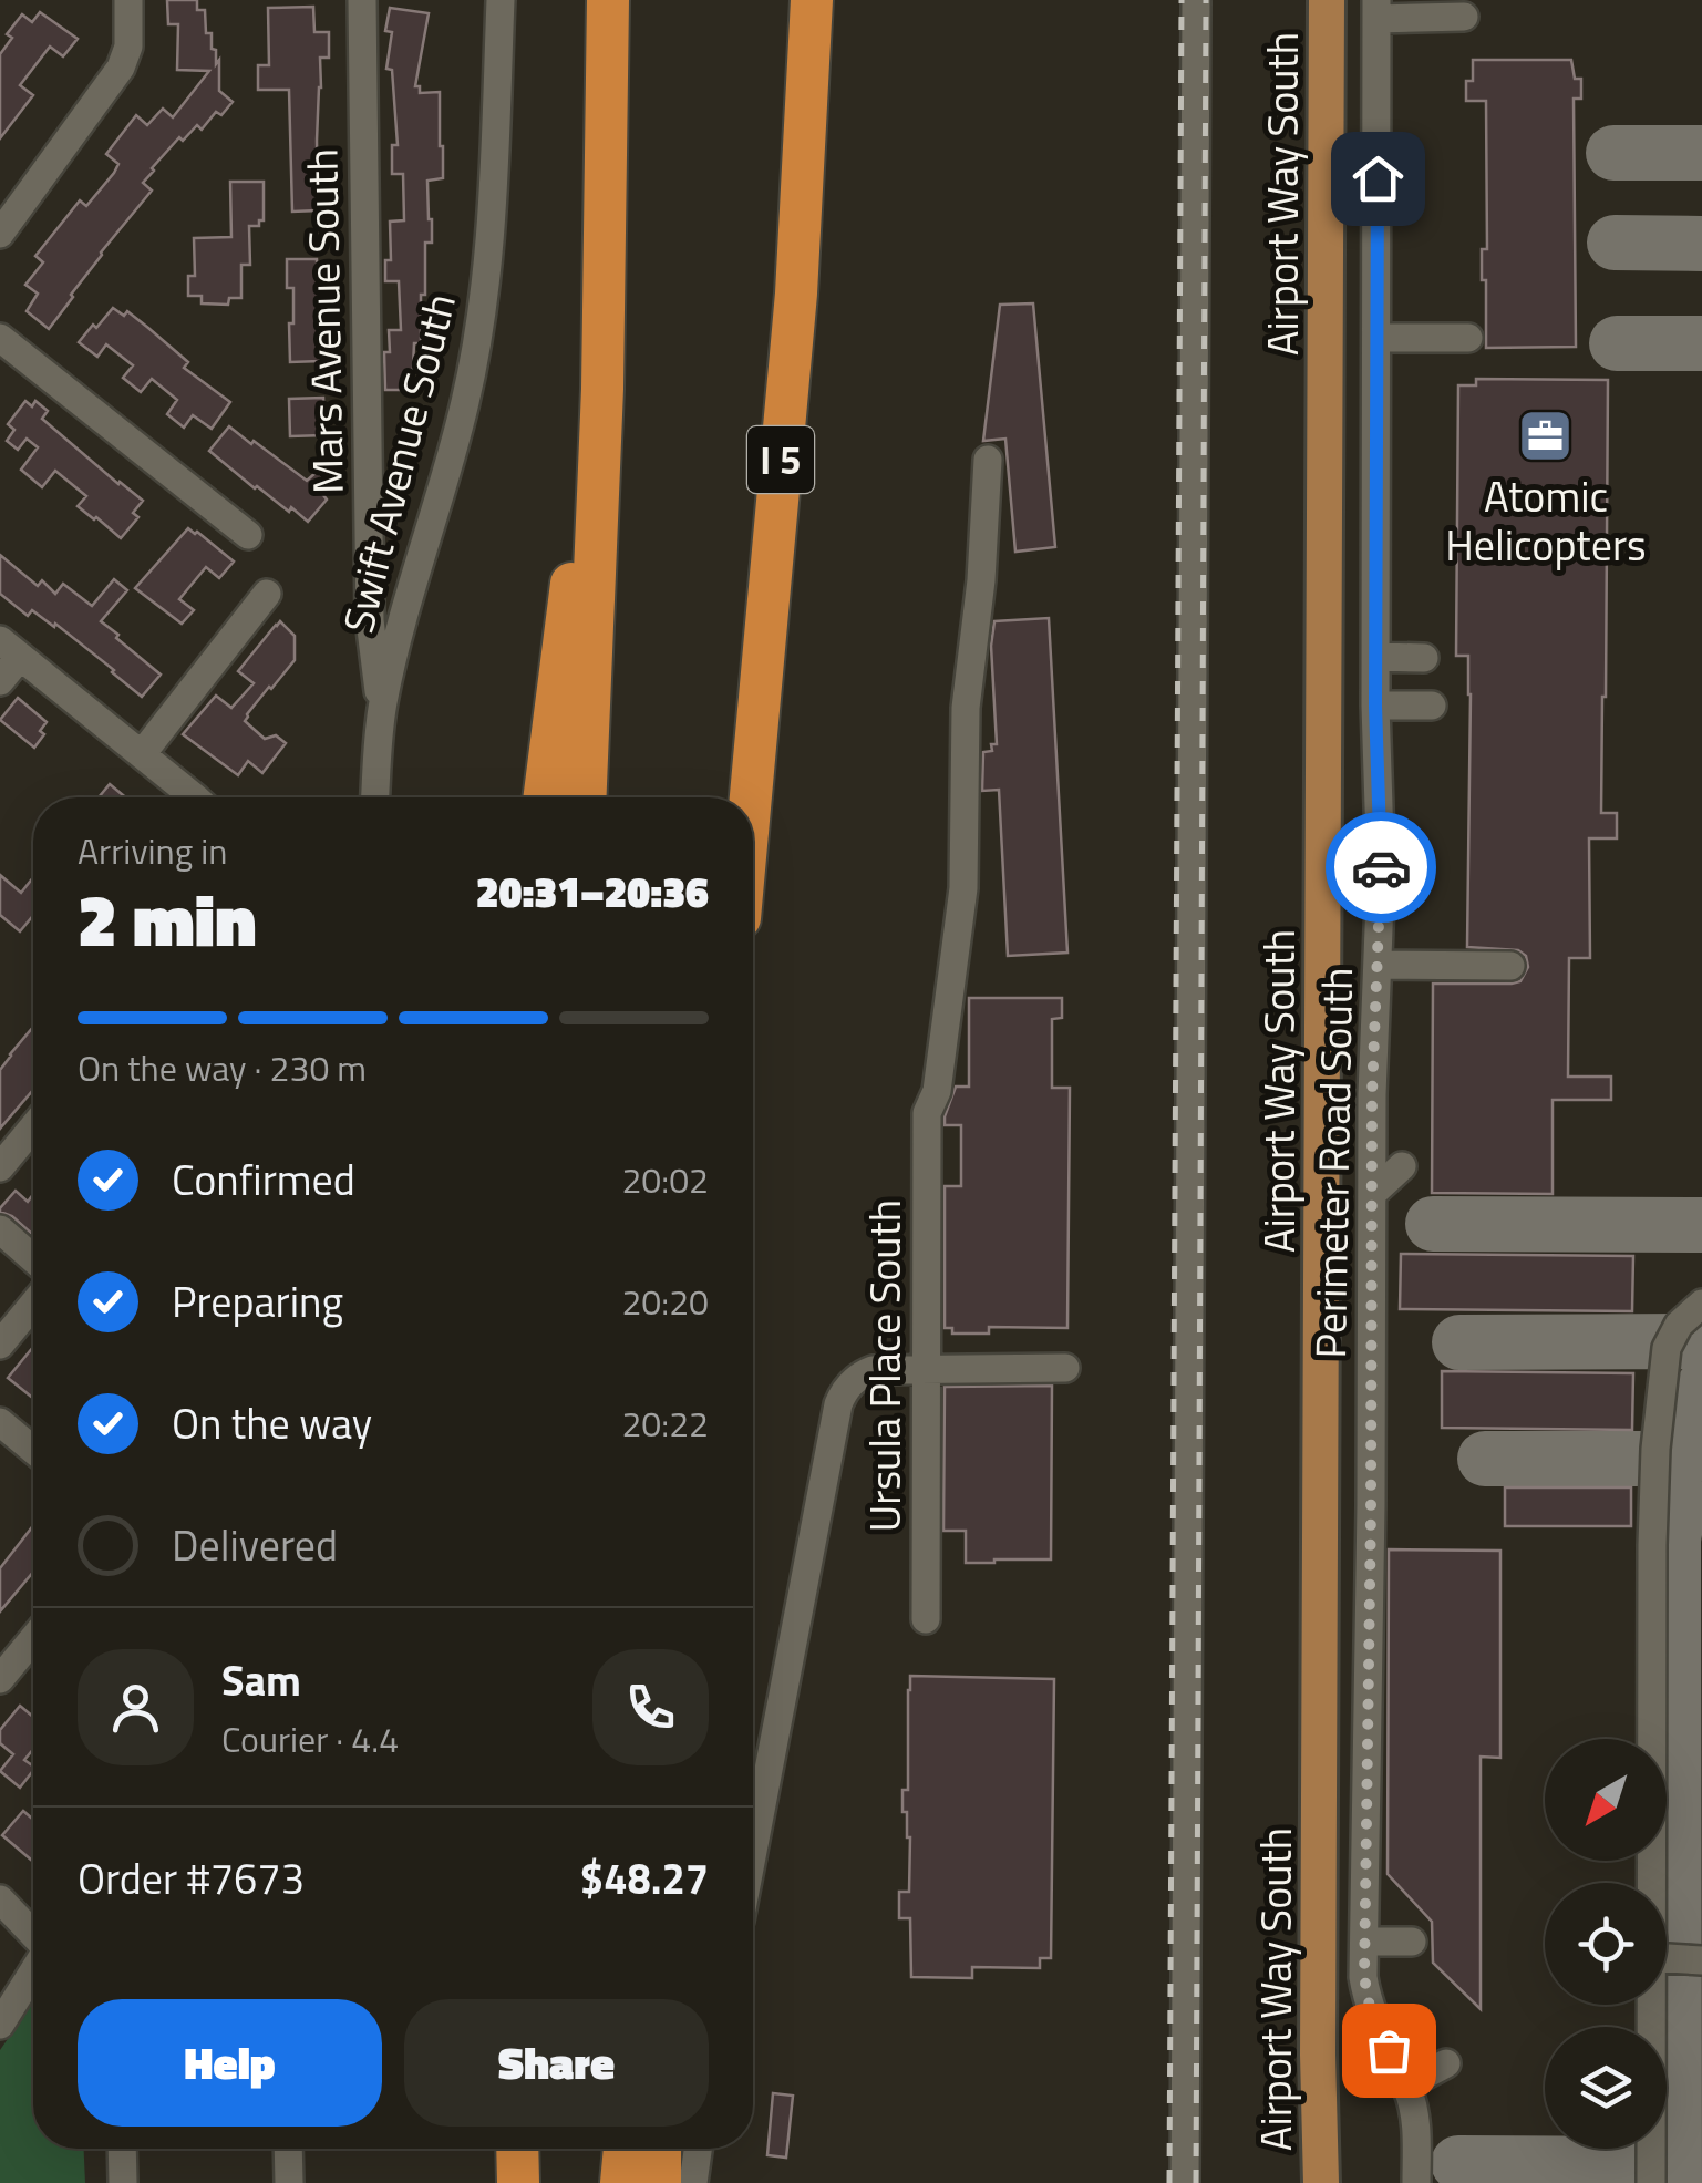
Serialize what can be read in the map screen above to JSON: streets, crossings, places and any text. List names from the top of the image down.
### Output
{
  "streets": {
    "highway": ["I 5"],
    "main road": ["Airport Way South"],
    "street": [
      "Mars Avenue South",
      "Swift Avenue South",
      "Perimeter Road South",
      "Ursula Place South"
    ]
  },
  "crossings": [
    ["Mars Avenue South", "Swift Avenue South"]
  ],
  "places": {
    "office": ["Atomic Helicopters"]
  },
  "north": "bottom left",
  "page": {
    "heading": ["2 min", "Arriving in", "20:31–20:36"],
    "panel": [
      "Sam",
      "Courier · 4.4",
      "Order #7673",
      "$48.27"
    ],
    "bar": "On the way · 230 m",
    "list": [
      ["Confirmed", "20:02"],
      ["Preparing", "20:20"],
      ["On the way", "20:22"],
      "Delivered"
    ],
    "buttons": ["Help", "Share"]
  }
}
